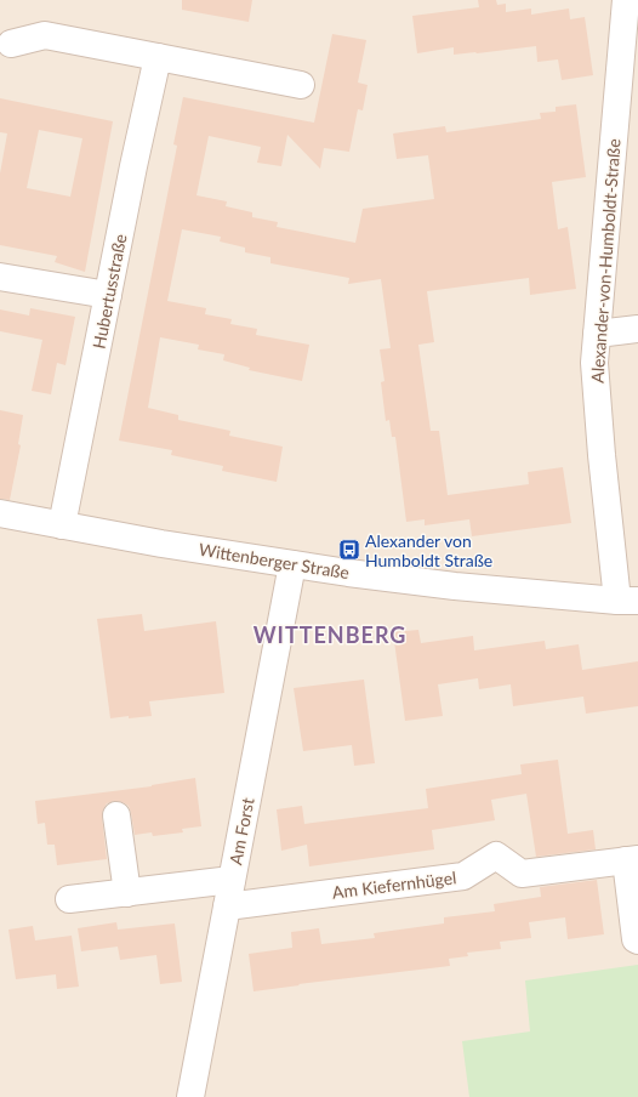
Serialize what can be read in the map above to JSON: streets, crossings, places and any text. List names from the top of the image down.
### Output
{
  "streets": {
    "street": [
      "Alexander-von-Humboldt-Straße",
      "Hubertusstraße",
      "Wittenberger Straße",
      "Am Forst",
      "Am Kiefernhügel"
    ]
  },
  "crossings": [
    ["Alexander-von-Humboldt-Straße", "Wittenberger Straße"],
    ["Hubertusstraße", "Wittenberger Straße"],
    ["Wittenberger Straße", "Am Forst"],
    ["Am Forst", "Am Kiefernhügel"]
  ],
  "districts": ["WITTENBERG"],
  "places": {
    "bus stop": ["Alexander von Humboldt Straße"]
  }
}
